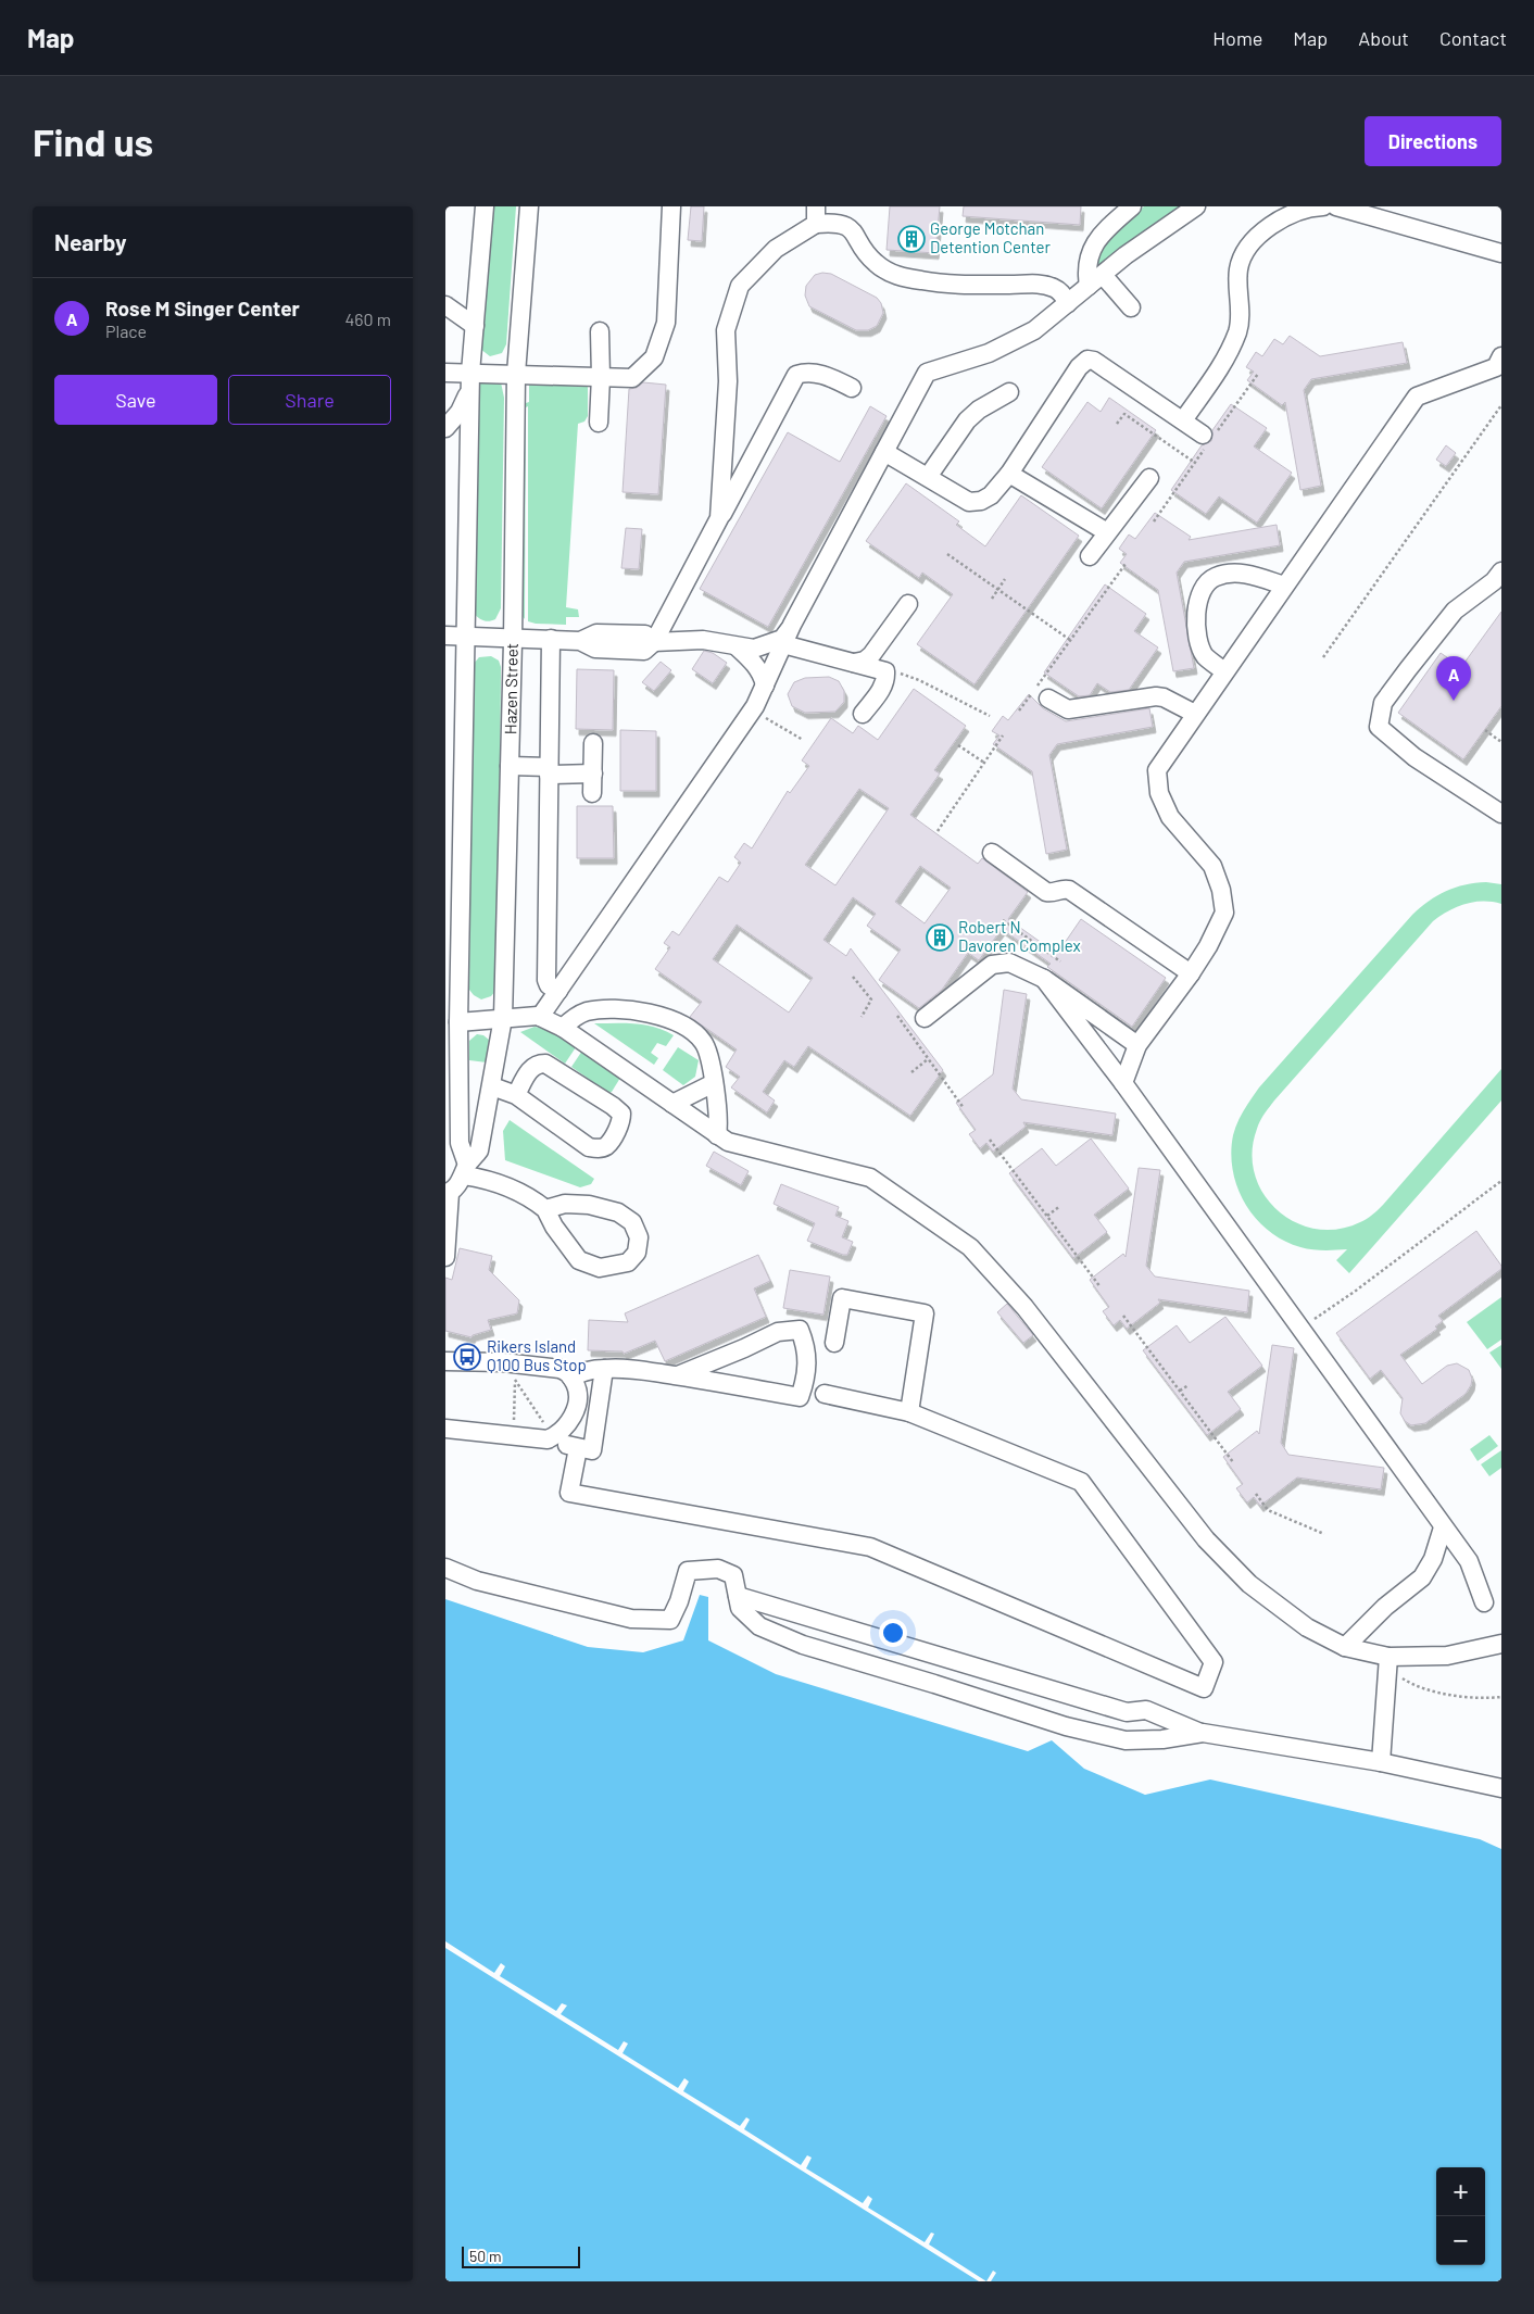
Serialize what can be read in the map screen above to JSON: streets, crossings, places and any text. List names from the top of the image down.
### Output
{
  "streets": {
    "street": ["Hazen Street"]
  },
  "places": {
    "building": ["George Motchan Detention Center", "Robert N Davoren Complex"],
    "bus stop": ["Rikers Island Q100 Bus Stop"]
  },
  "scale_bar": "50 m",
  "page": {
    "header": "Map",
    "nav": [
      "Home",
      "Map",
      "About",
      "Contact"
    ],
    "buttons": [
      "Directions",
      ["Save", "Share"]
    ],
    "title": "Find us",
    "heading": "Nearby",
    "list": [
      {
        "mark": "A",
        "name": "Rose M Singer Center",
        "note": "Place",
        "value": "460 m"
      }
    ],
    "pins": "A",
    "map_buttons": ["+", "−"],
    "scale": "50 m"
  }
}
